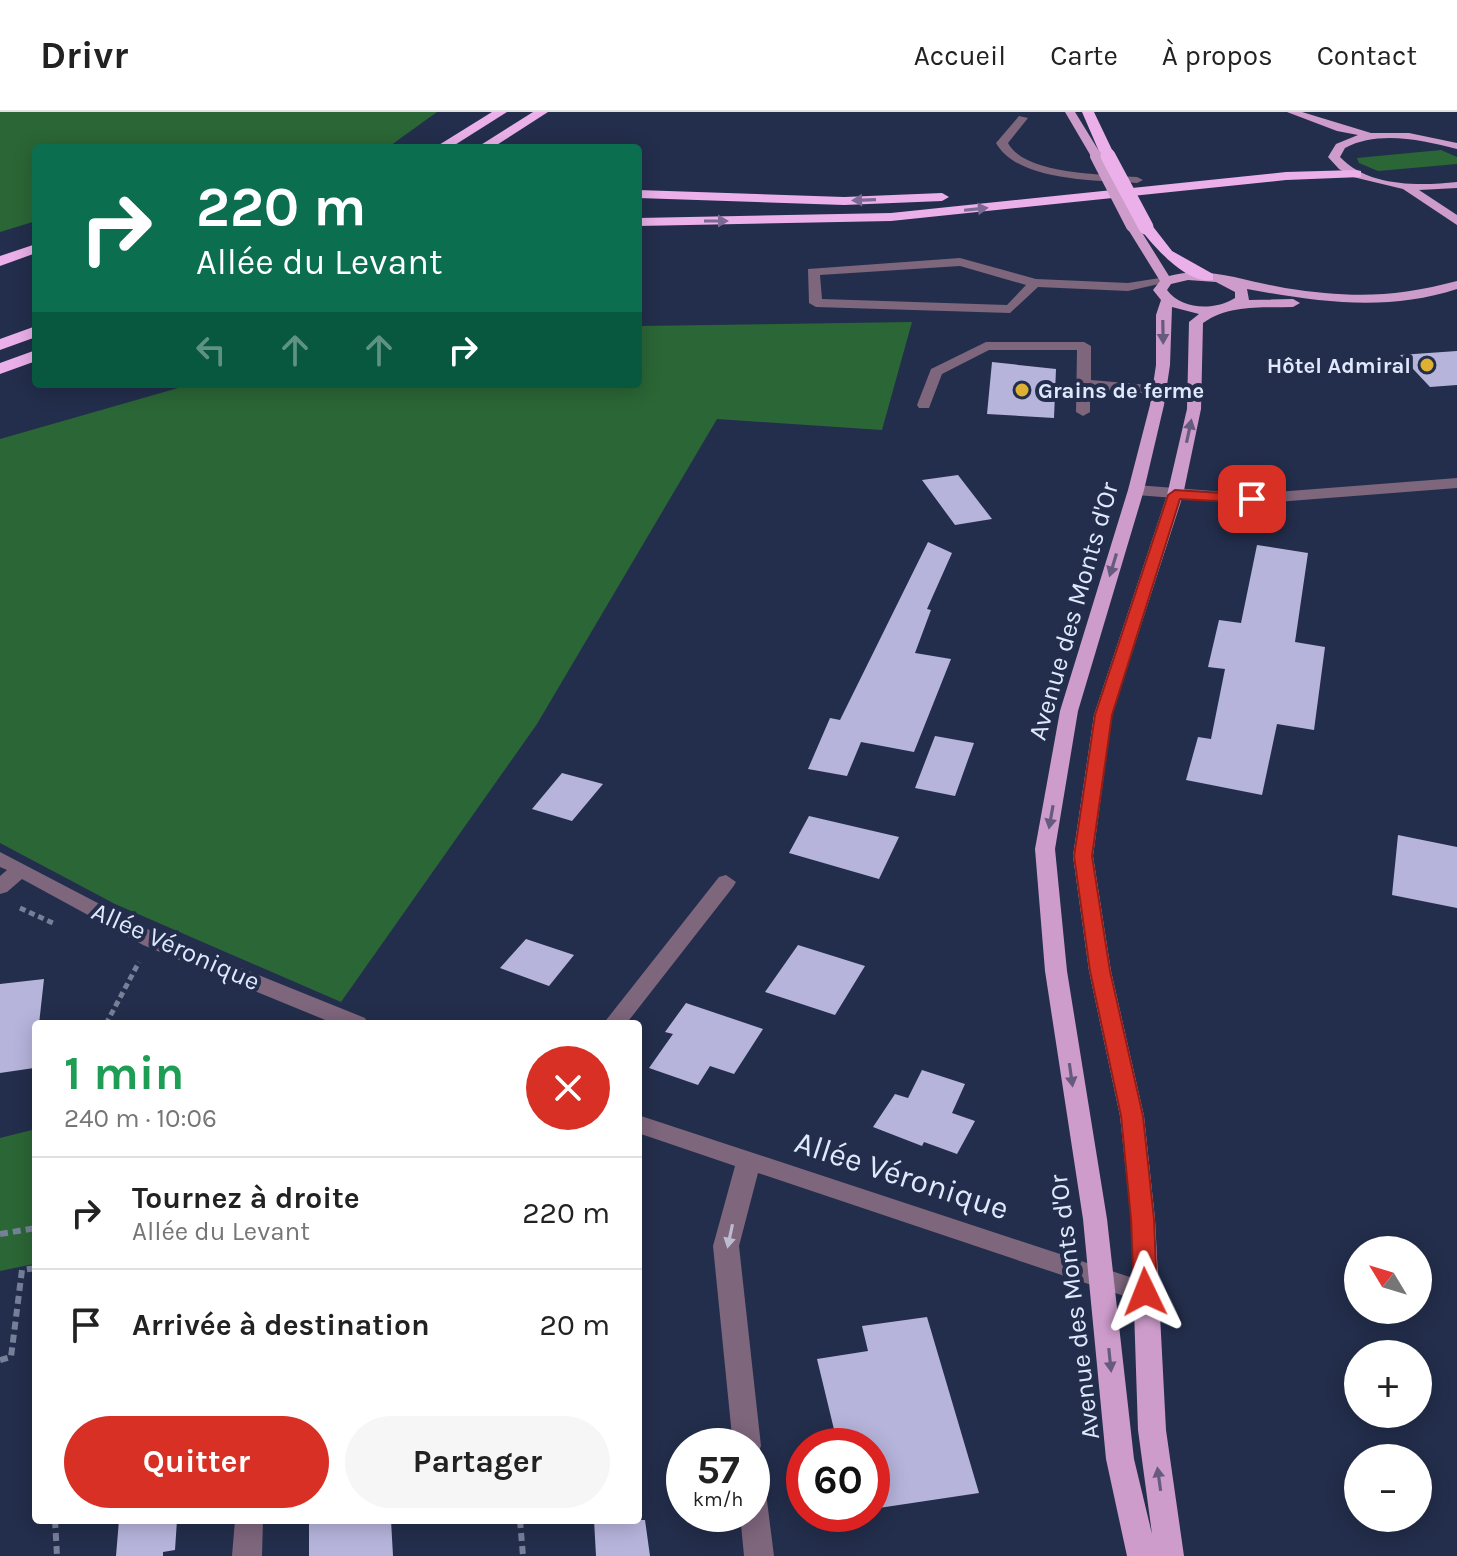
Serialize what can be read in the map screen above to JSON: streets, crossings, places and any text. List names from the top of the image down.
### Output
{
  "streets": {
    "main road": ["Avenue des Monts d'Or"],
    "street": ["Allée Véronique"]
  },
  "crossings": [
    ["Avenue des Monts d'Or", "Allée Véronique"]
  ],
  "places": ["Hôtel Admiral", "Grains de ferme"],
  "north": "top left",
  "page": {
    "header": "Drivr",
    "nav": [
      "Accueil",
      "Carte",
      "À propos",
      "Contact"
    ],
    "turn": ["220 m", "Allée du Levant"],
    "heading": ["1 min", "240 m · 10:06"],
    "list": [
      {
        "name": "Tournez à droite",
        "note": "Allée du Levant",
        "value": "220 m"
      },
      {
        "name": "Arrivée à destination",
        "value": "20 m"
      }
    ],
    "map_buttons": ["+", "−"],
    "buttons": ["Quitter", "Partager"],
    "speed": "57 km/h",
    "limit": "60"
  }
}
